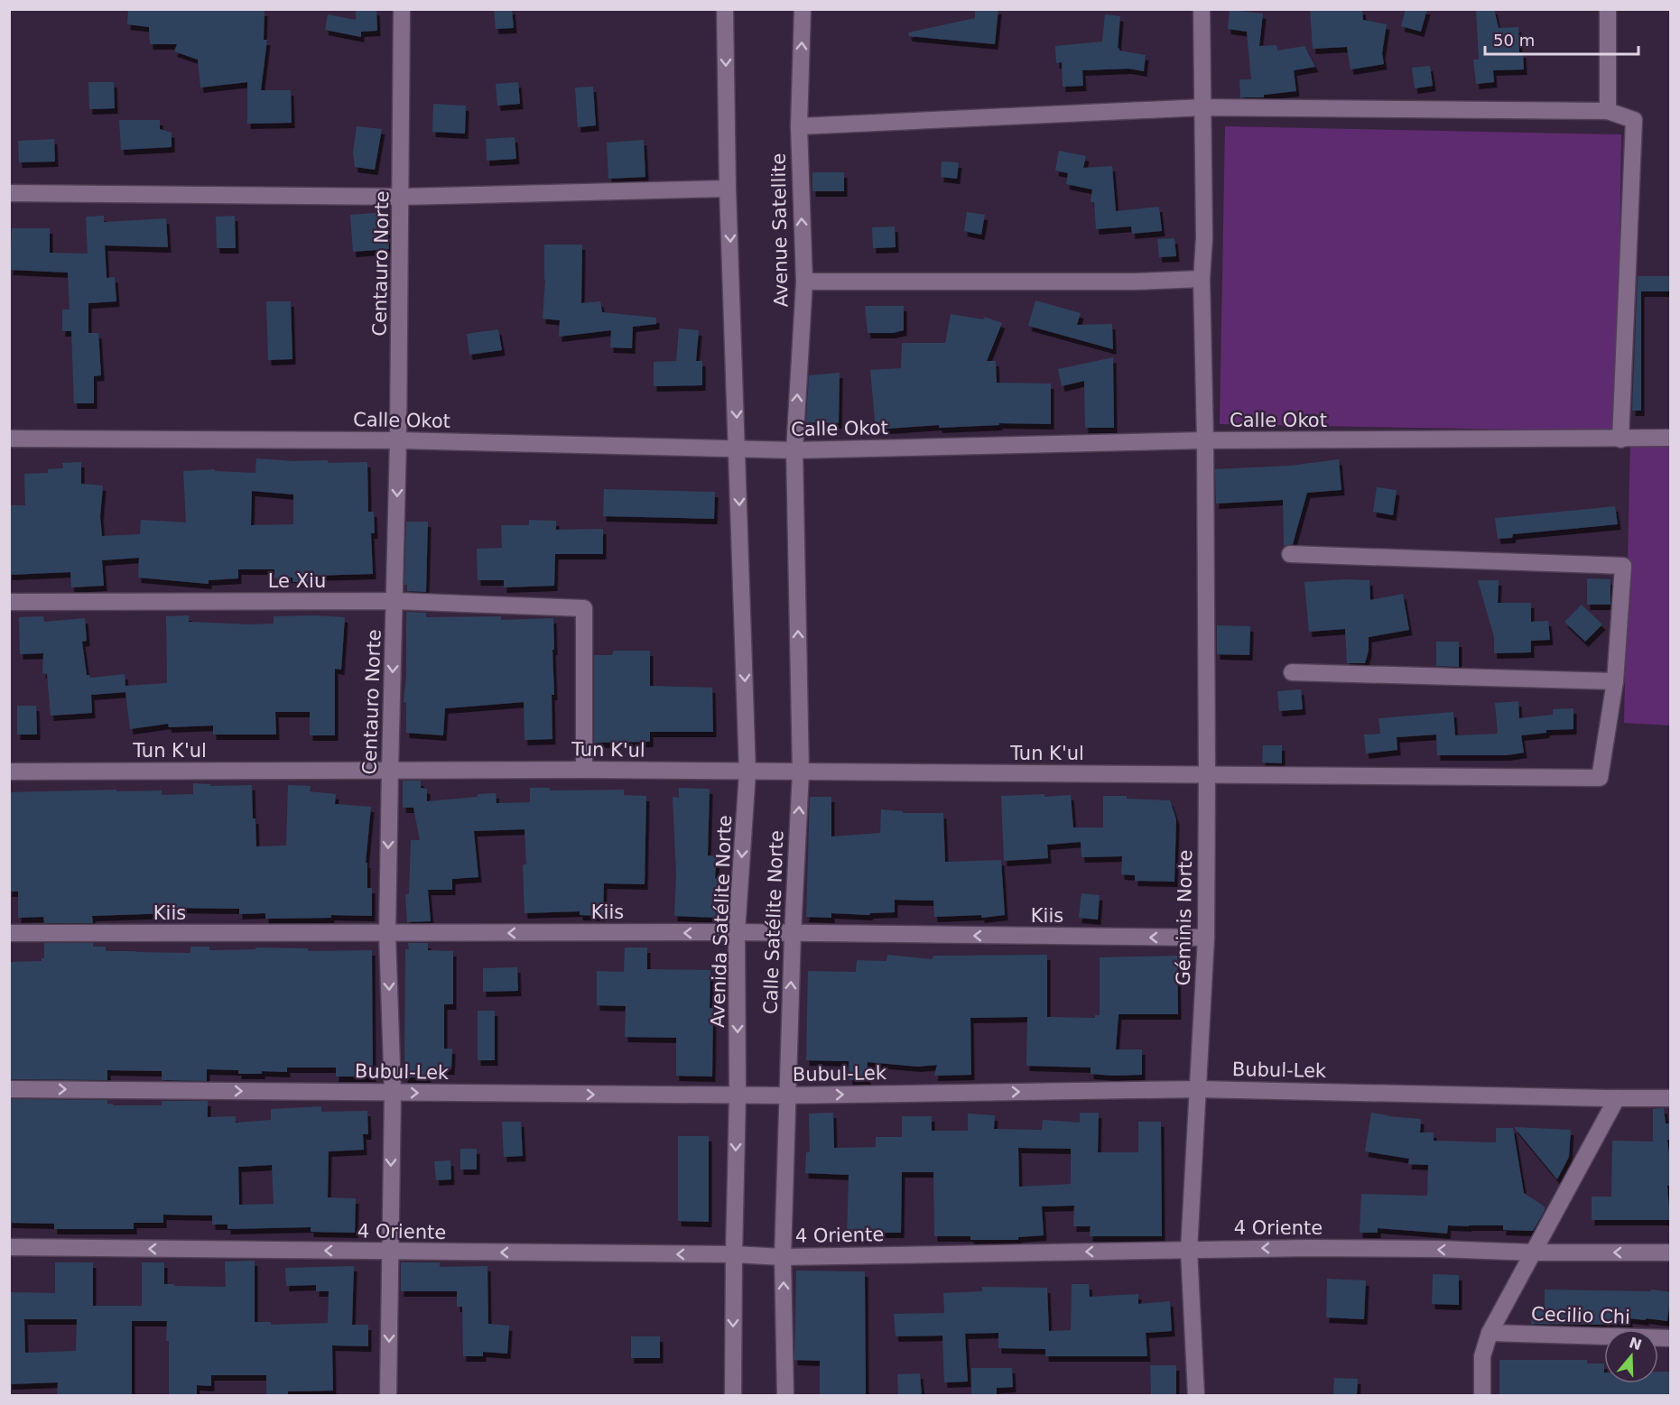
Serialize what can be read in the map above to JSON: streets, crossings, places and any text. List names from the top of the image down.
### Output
{
  "streets": {
    "street": [
      "Avenue Satellite",
      "Centauro Norte",
      "Calle Okot",
      "Le Xiu",
      "Tun K'ul",
      "Kiis",
      "Géminis Norte",
      "Avenida Satélite Norte",
      "Calle Satélite Norte",
      "Bubul-Lek",
      "4 Oriente",
      "Cecilio Chi"
    ]
  },
  "crossings": [
    ["Avenue Satellite", "Calle Okot"],
    ["Avenue Satellite", "Calle Satélite Norte"],
    ["Centauro Norte", "Calle Okot"],
    ["Centauro Norte", "Le Xiu"],
    ["Centauro Norte", "Tun K'ul"],
    ["Centauro Norte", "Kiis"],
    ["Centauro Norte", "Bubul-Lek"],
    ["Centauro Norte", "4 Oriente"],
    ["Calle Okot", "Géminis Norte"],
    ["Calle Okot", "Avenida Satélite Norte"],
    ["Calle Okot", "Calle Satélite Norte"],
    ["Le Xiu", "Tun K'ul"],
    ["Tun K'ul", "Géminis Norte"],
    ["Tun K'ul", "Avenida Satélite Norte"],
    ["Tun K'ul", "Calle Satélite Norte"],
    ["Kiis", "Géminis Norte"],
    ["Kiis", "Avenida Satélite Norte"],
    ["Kiis", "Calle Satélite Norte"],
    ["Géminis Norte", "Bubul-Lek"],
    ["Géminis Norte", "4 Oriente"],
    ["Avenida Satélite Norte", "Bubul-Lek"],
    ["Avenida Satélite Norte", "4 Oriente"],
    ["Calle Satélite Norte", "Bubul-Lek"],
    ["Calle Satélite Norte", "4 Oriente"]
  ],
  "one_way": [
    "Avenue Satellite",
    "Centauro Norte",
    "Kiis",
    "Avenida Satélite Norte",
    "Calle Satélite Norte",
    "Bubul-Lek",
    "4 Oriente"
  ],
  "scale_bar": "50 m",
  "north": "top"
}
